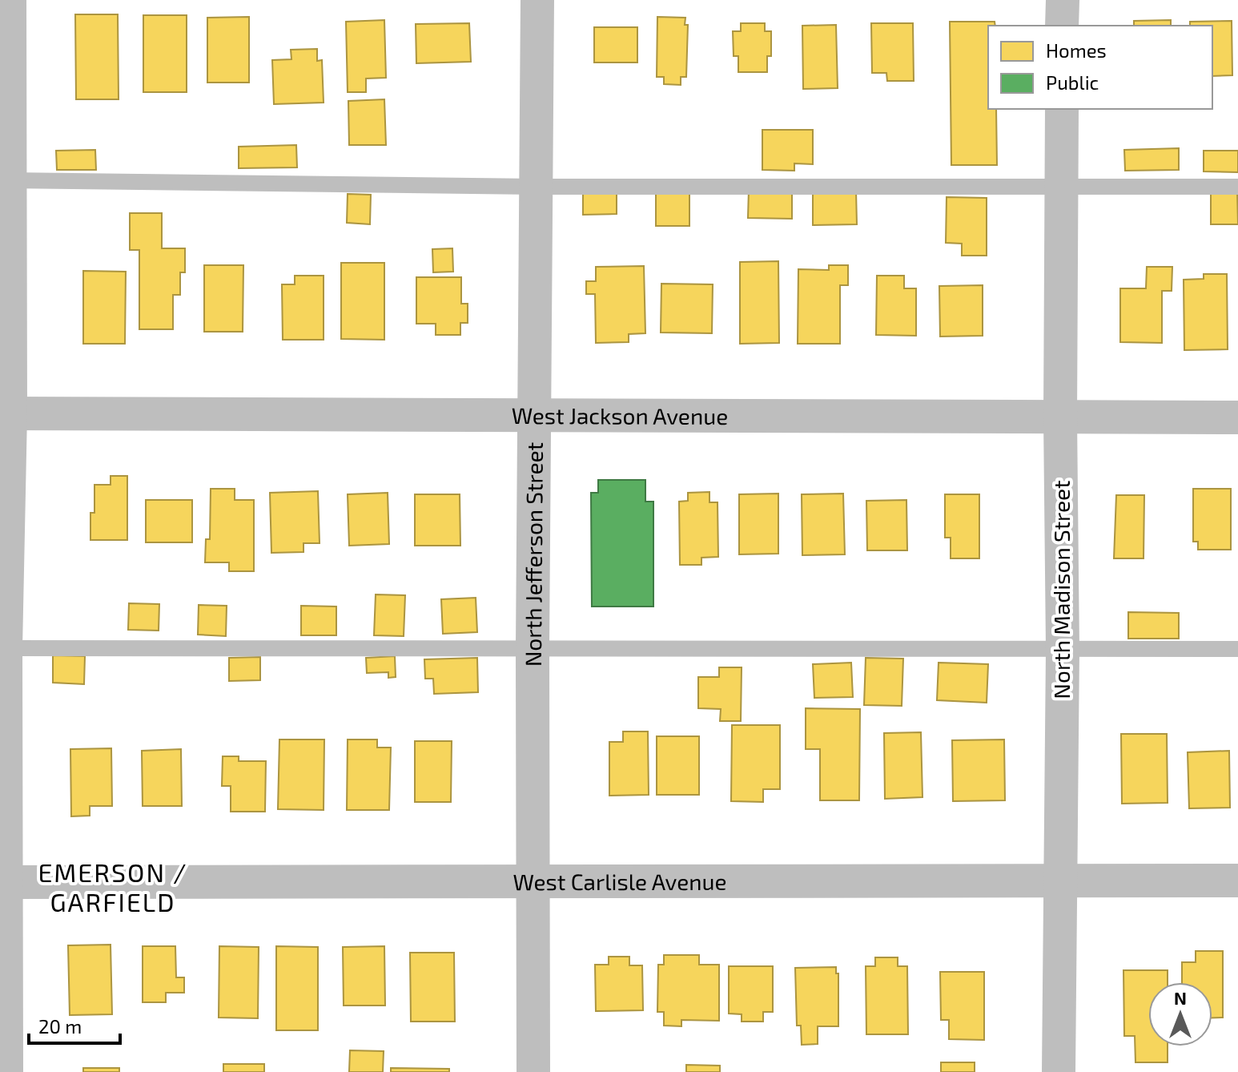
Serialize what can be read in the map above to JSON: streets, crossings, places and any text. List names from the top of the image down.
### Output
{
  "streets": {
    "street": [
      "West Jackson Avenue",
      "North Jefferson Street",
      "North Madison Street",
      "West Carlisle Avenue"
    ]
  },
  "crossings": [
    ["West Jackson Avenue", "North Jefferson Street"],
    ["West Jackson Avenue", "North Madison Street"],
    ["North Jefferson Street", "West Carlisle Avenue"],
    ["North Madison Street", "West Carlisle Avenue"]
  ],
  "districts": ["EMERSON / GARFIELD"],
  "legend": ["Homes", "Public"],
  "scale_bar": "20 m",
  "north": "top"
}
